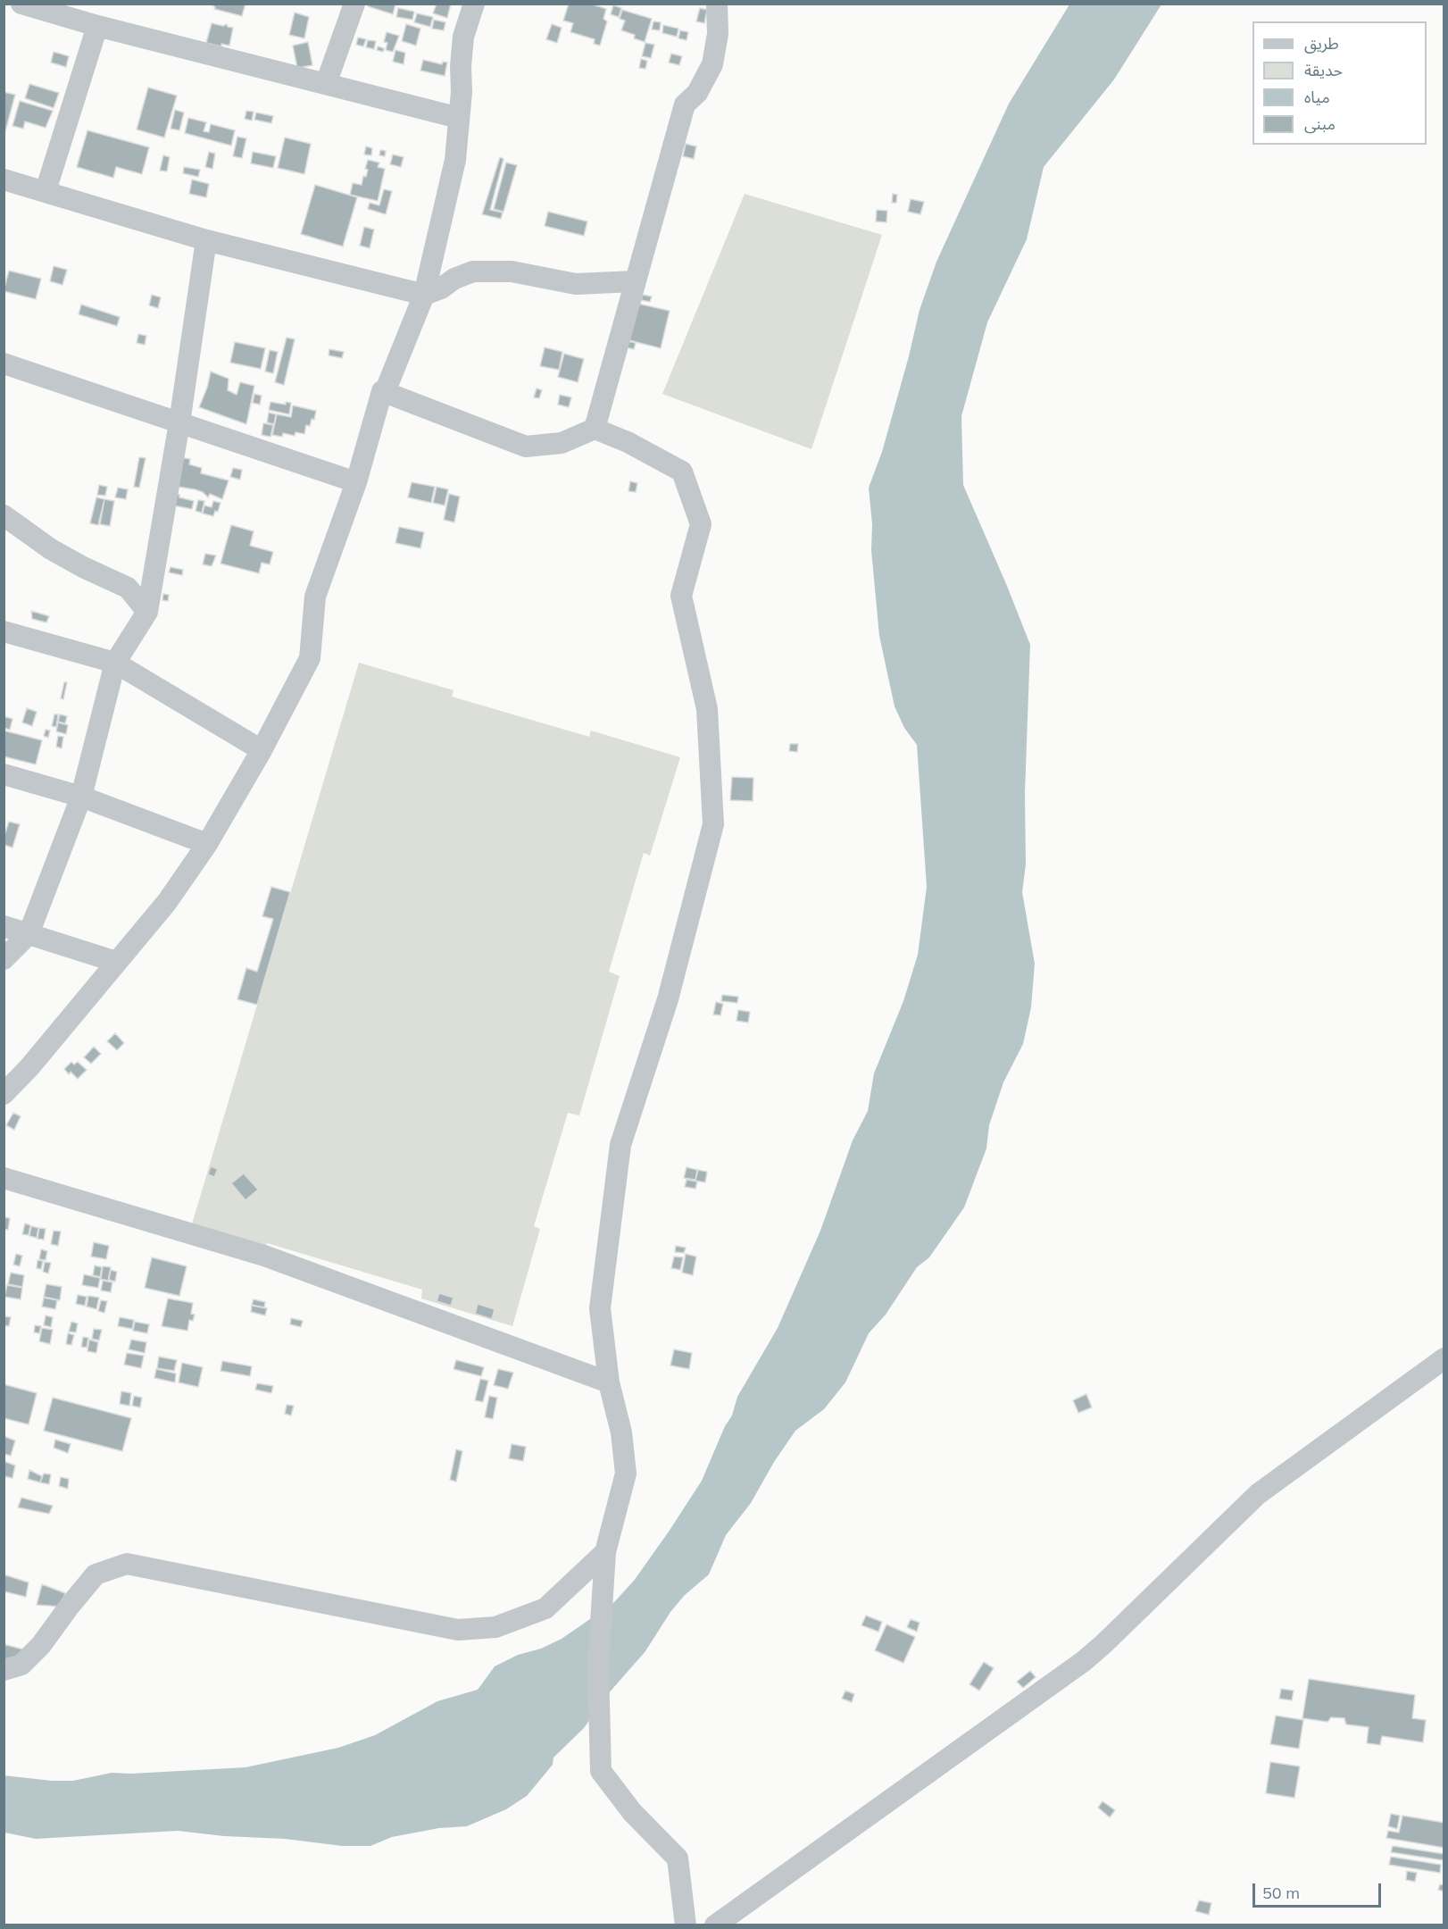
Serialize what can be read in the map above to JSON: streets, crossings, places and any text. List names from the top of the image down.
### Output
{
  "legend": [
    "طريق",
    "حديقة",
    "مياه",
    "مبنى"
  ],
  "scale_bar": "50 m"
}
